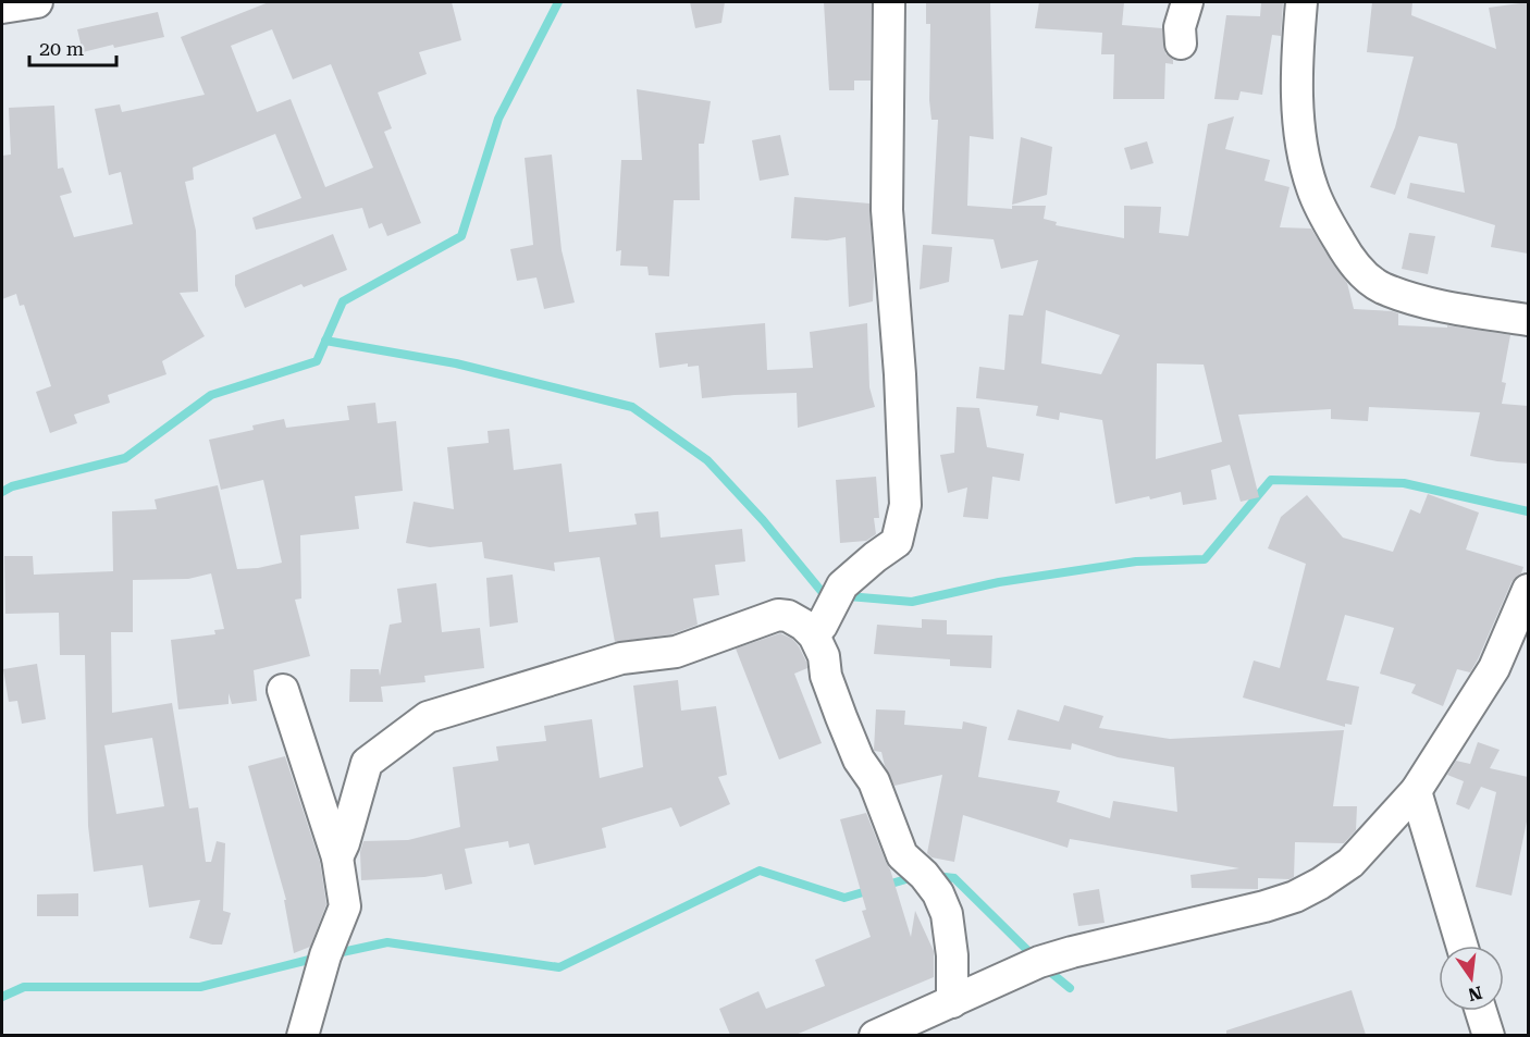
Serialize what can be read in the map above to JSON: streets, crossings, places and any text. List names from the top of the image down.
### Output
{
  "scale_bar": "20 m",
  "north": "bottom"
}
